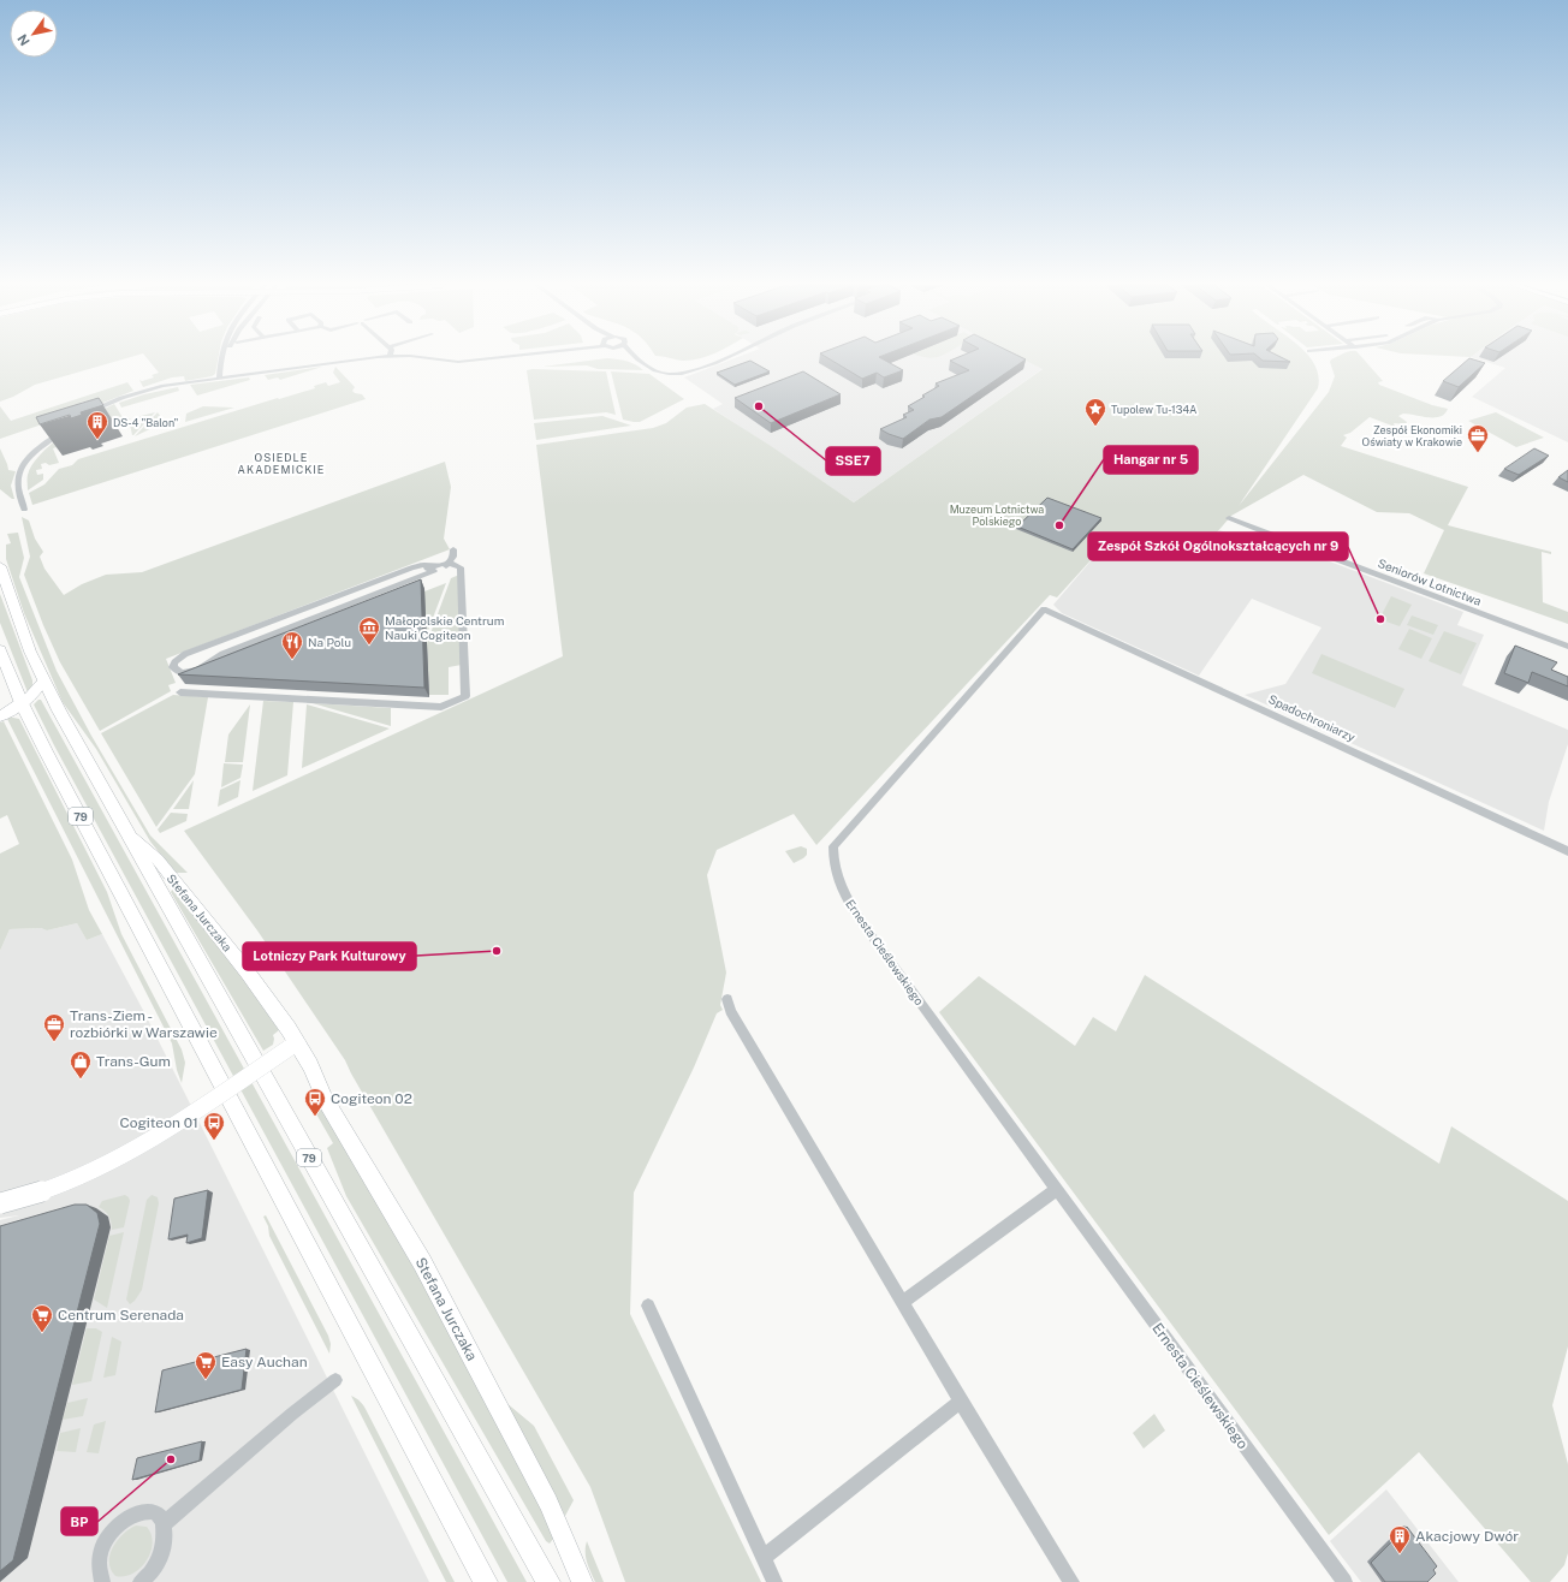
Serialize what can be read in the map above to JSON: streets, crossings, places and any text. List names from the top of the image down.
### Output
{
  "streets": {
    "main road": ["79", "Stefana Jurczaka"],
    "street": ["Seniorów Lotnictwa", "Spadochroniarzy", "Ernesta Cieślewskiego"]
  },
  "crossings": [
    ["Spadochroniarzy", "Ernesta Cieślewskiego"],
    ["79", "Stefana Jurczaka"]
  ],
  "districts": ["OSIEDLE AKADEMICKIE"],
  "parks": ["Muzeum Lotnictwa Polskiego"],
  "places": {
    "other": [
      "SSE7",
      "Hangar nr 5",
      "Zespół Szkół Ogólnokształcących nr 9",
      "Lotniczy Park Kulturowy",
      "BP"
    ],
    "place": ["Tupolew Tu-134A"],
    "building": ["DS-4 \"Balon\"", "Akacjowy Dwór"],
    "office": ["Zespół Ekonomiki Oświaty w Krakowie", "Trans-Ziem - rozbiórki w Warszawie"],
    "museum": ["Małopolskie Centrum Nauki Cogiteon"],
    "restaurant": ["Na Polu"],
    "shop": ["Trans-Gum"],
    "bus stop": ["Cogiteon 02", "Cogiteon 01"],
    "supermarket": ["Centrum Serenada", "Easy Auchan"]
  },
  "north": "bottom left"
}
